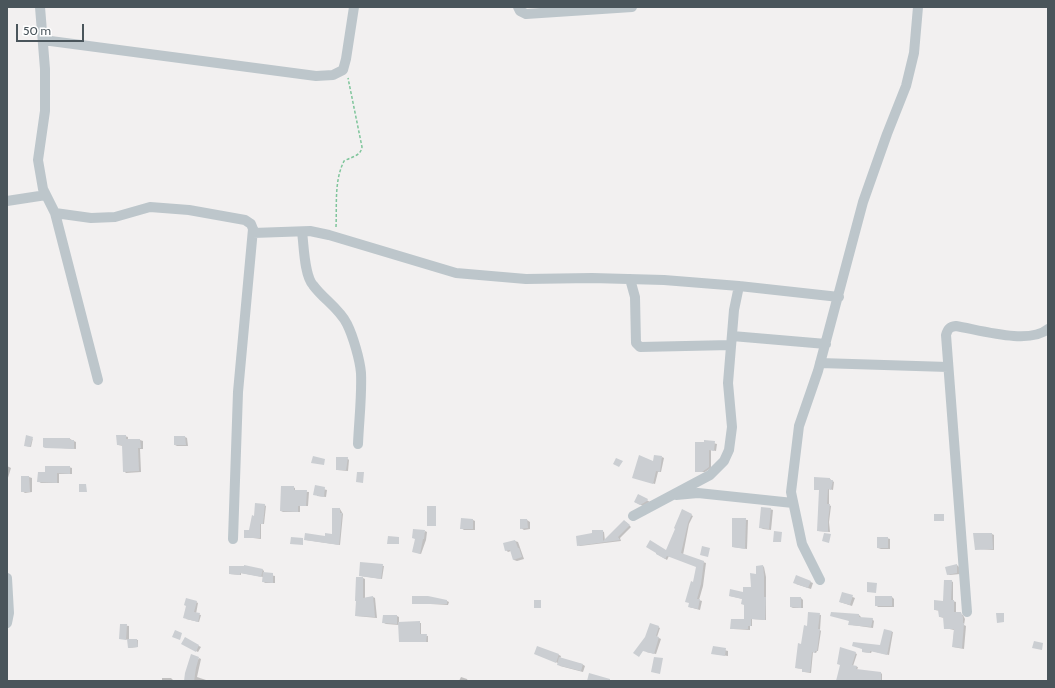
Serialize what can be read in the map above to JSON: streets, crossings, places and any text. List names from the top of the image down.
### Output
{
  "scale_bar": "50 m"
}
